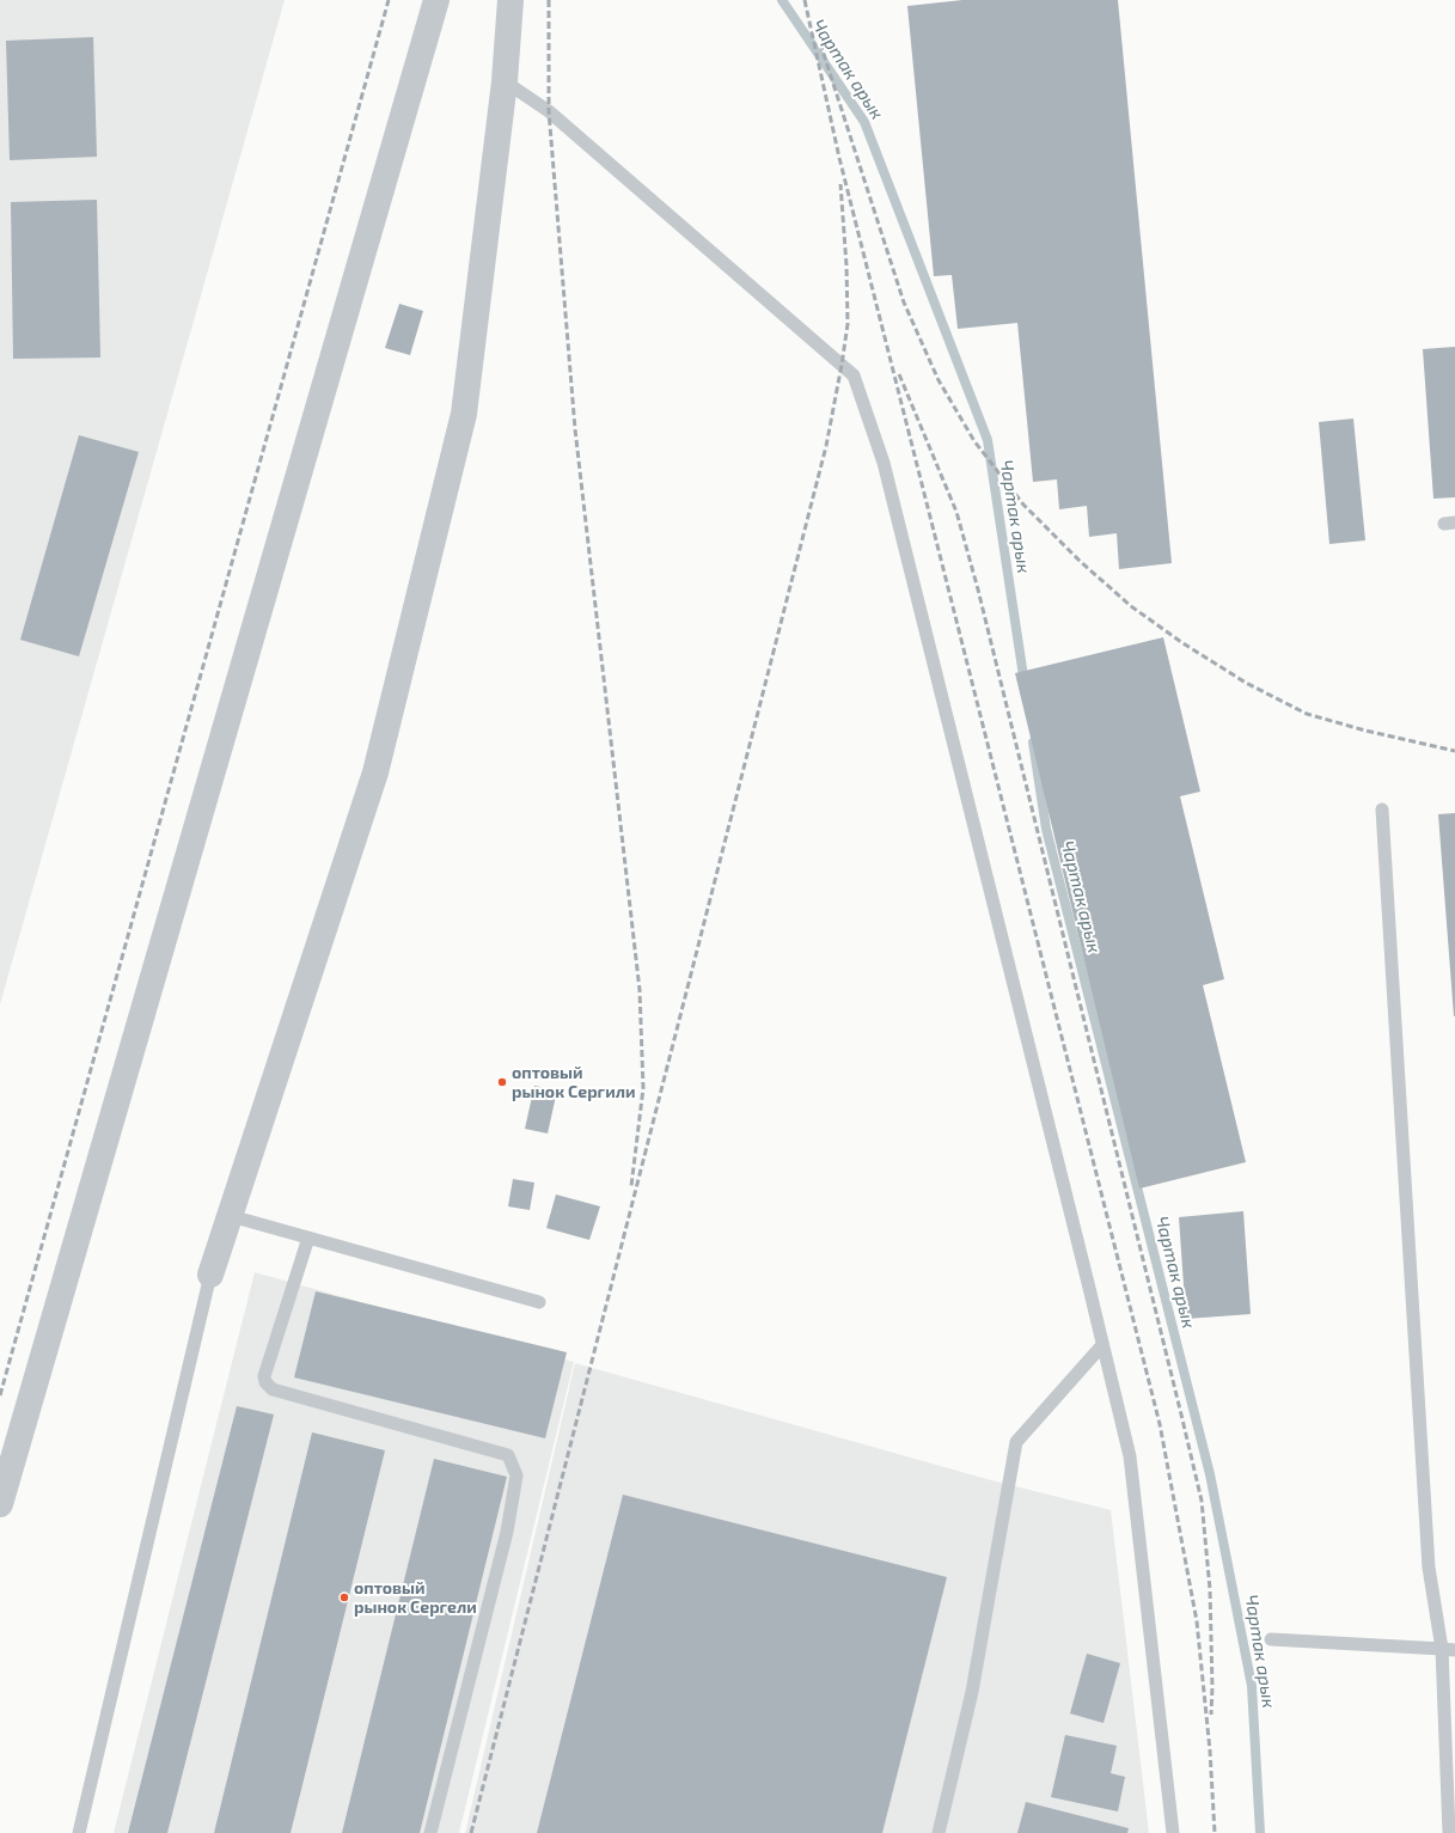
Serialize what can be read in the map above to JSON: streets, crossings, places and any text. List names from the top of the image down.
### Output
{
  "water": ["Чартак арык"],
  "places": ["оптовый рынок Сергили", "оптовый рынок Сергели"]
}
